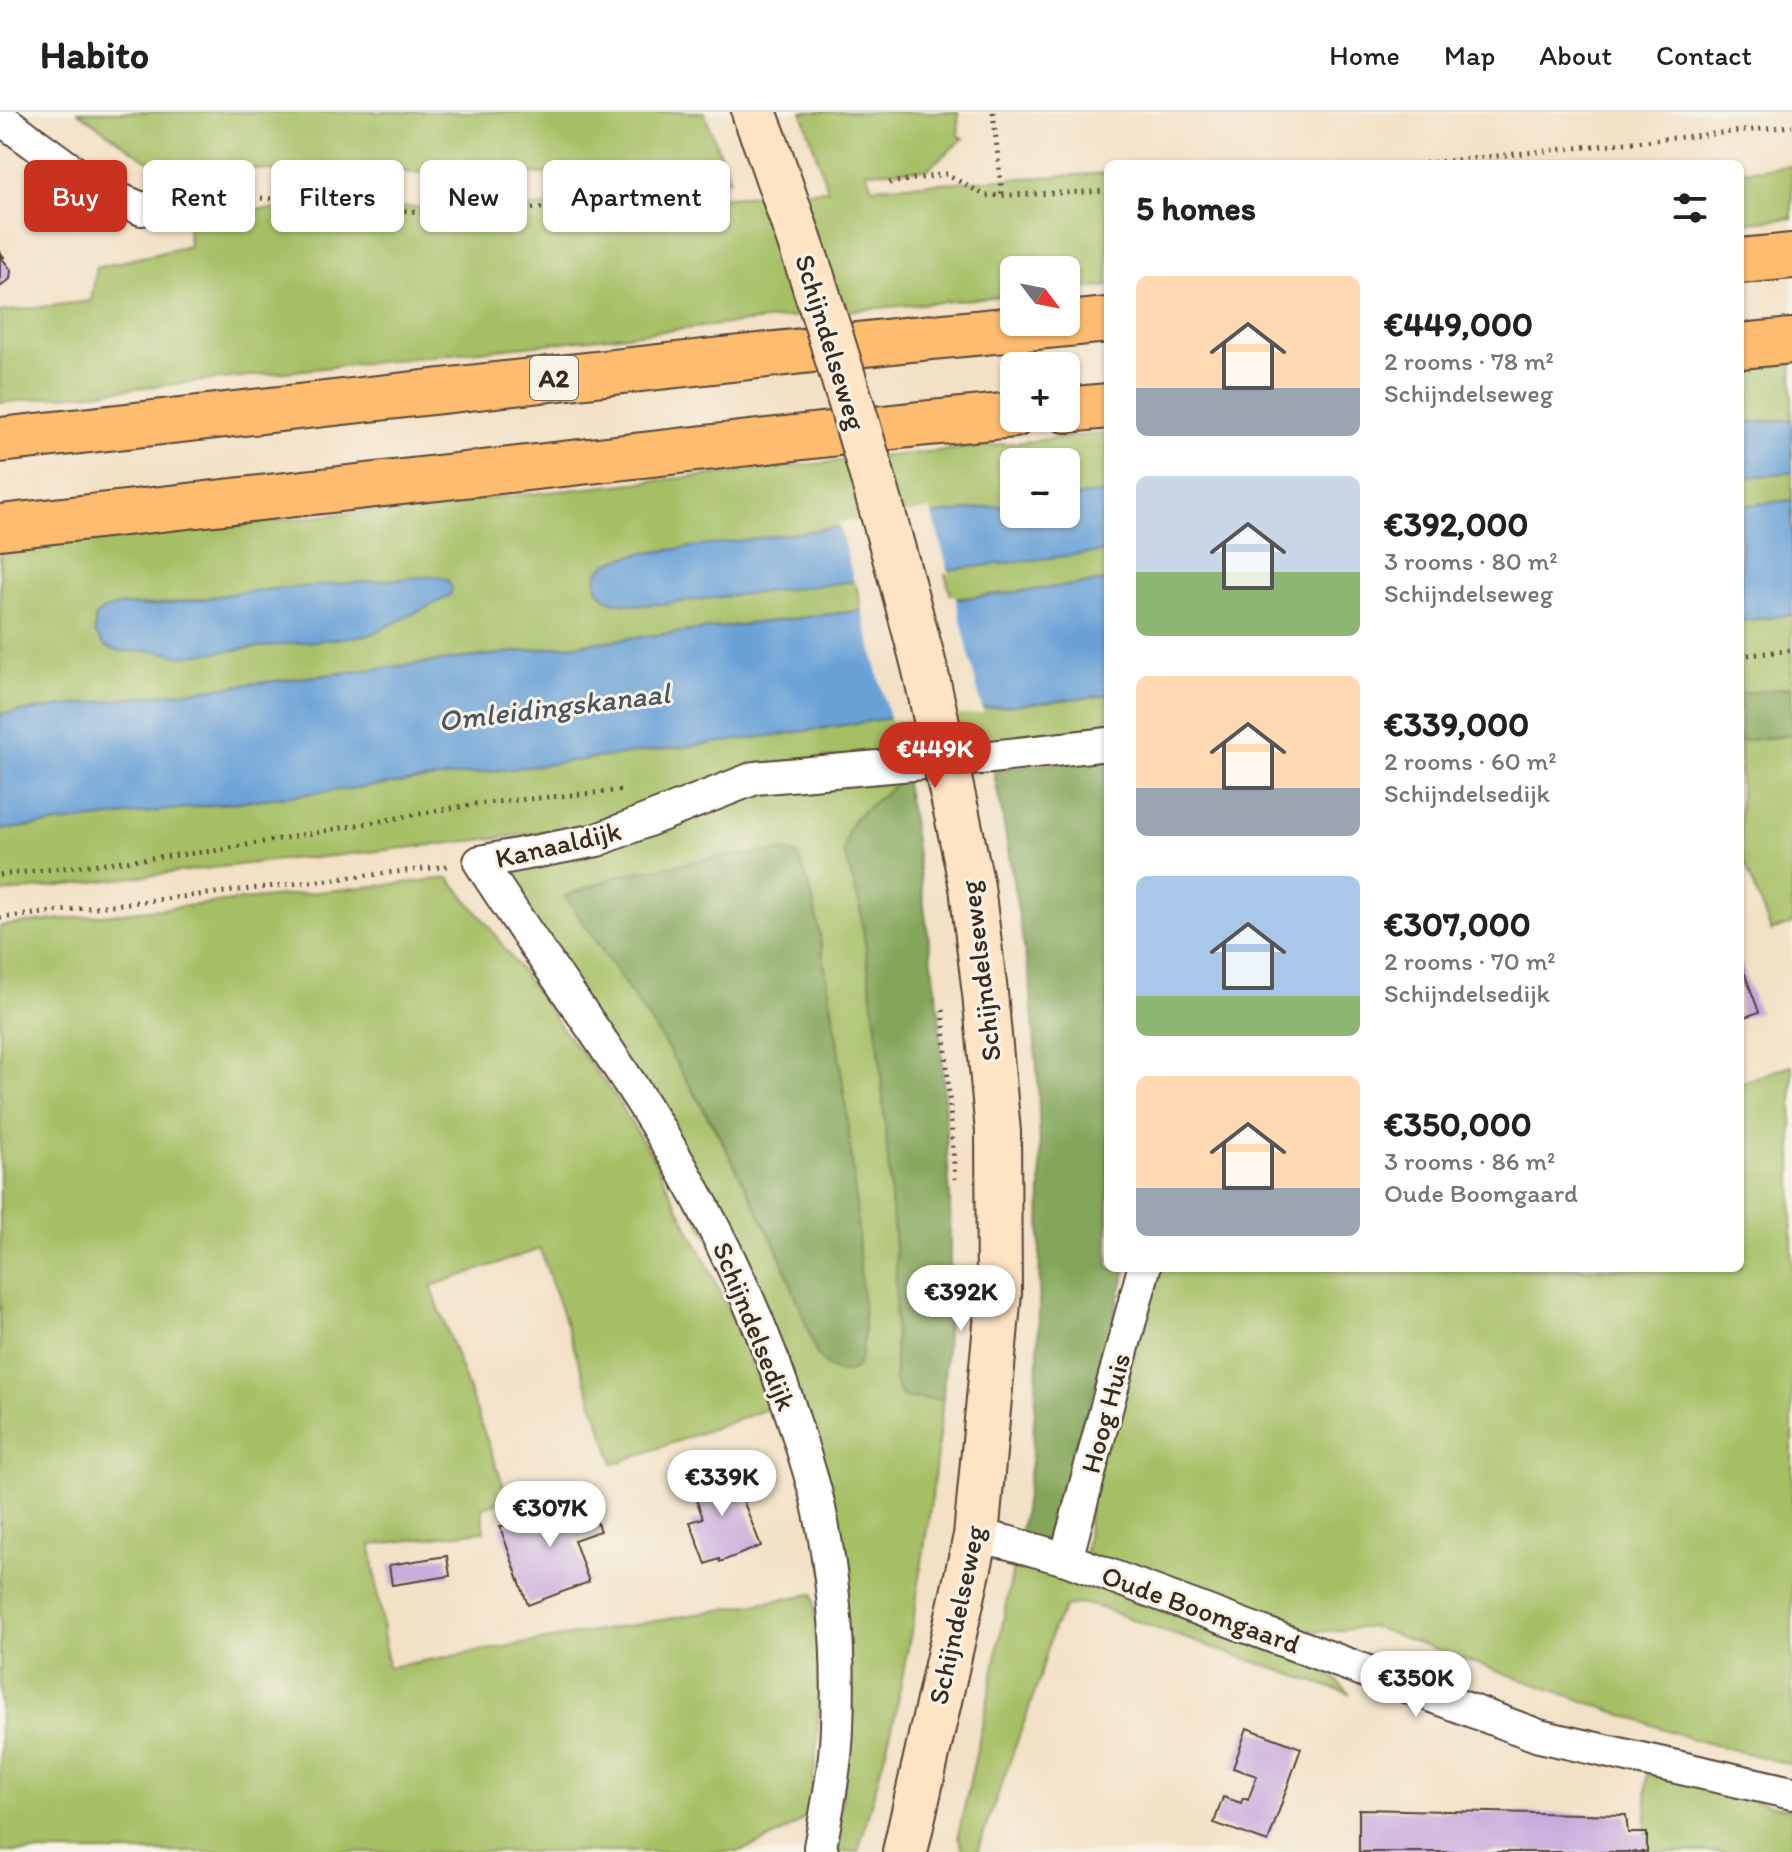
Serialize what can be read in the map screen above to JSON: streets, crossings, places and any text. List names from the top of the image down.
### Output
{
  "streets": {
    "highway": ["A2"],
    "main road": ["Schijndelseweg"],
    "street": [
      "Kanaaldijk",
      "Schijndelsedijk",
      "Hoog Huis",
      "Oude Boomgaard"
    ]
  },
  "crossings": [
    ["Schijndelseweg", "Oude Boomgaard"],
    ["Kanaaldijk", "Schijndelsedijk"],
    ["Hoog Huis", "Oude Boomgaard"]
  ],
  "water": ["Omleidingskanaal"],
  "north": "bottom right",
  "page": {
    "header": "Habito",
    "nav": [
      "Home",
      "Map",
      "About",
      "Contact"
    ],
    "chip": [
      "Buy",
      "Rent",
      "Filters",
      "New",
      "Apartment"
    ],
    "heading": "5 homes",
    "map_buttons": ["+", "−"],
    "list": [
      {
        "name": "€449,000",
        "note": "2 rooms · 78 m² · Schijndelseweg"
      },
      {
        "name": "€392,000",
        "note": "3 rooms · 80 m² · Schijndelseweg"
      },
      {
        "name": "€339,000",
        "note": "2 rooms · 60 m² · Schijndelsedijk"
      },
      {
        "name": "€307,000",
        "note": "2 rooms · 70 m² · Schijndelsedijk"
      },
      {
        "name": "€350,000",
        "note": "3 rooms · 86 m² · Oude Boomgaard"
      }
    ],
    "price": [
      "€449K",
      "€392K",
      "€339K",
      "€307K",
      "€350K"
    ]
  }
}
